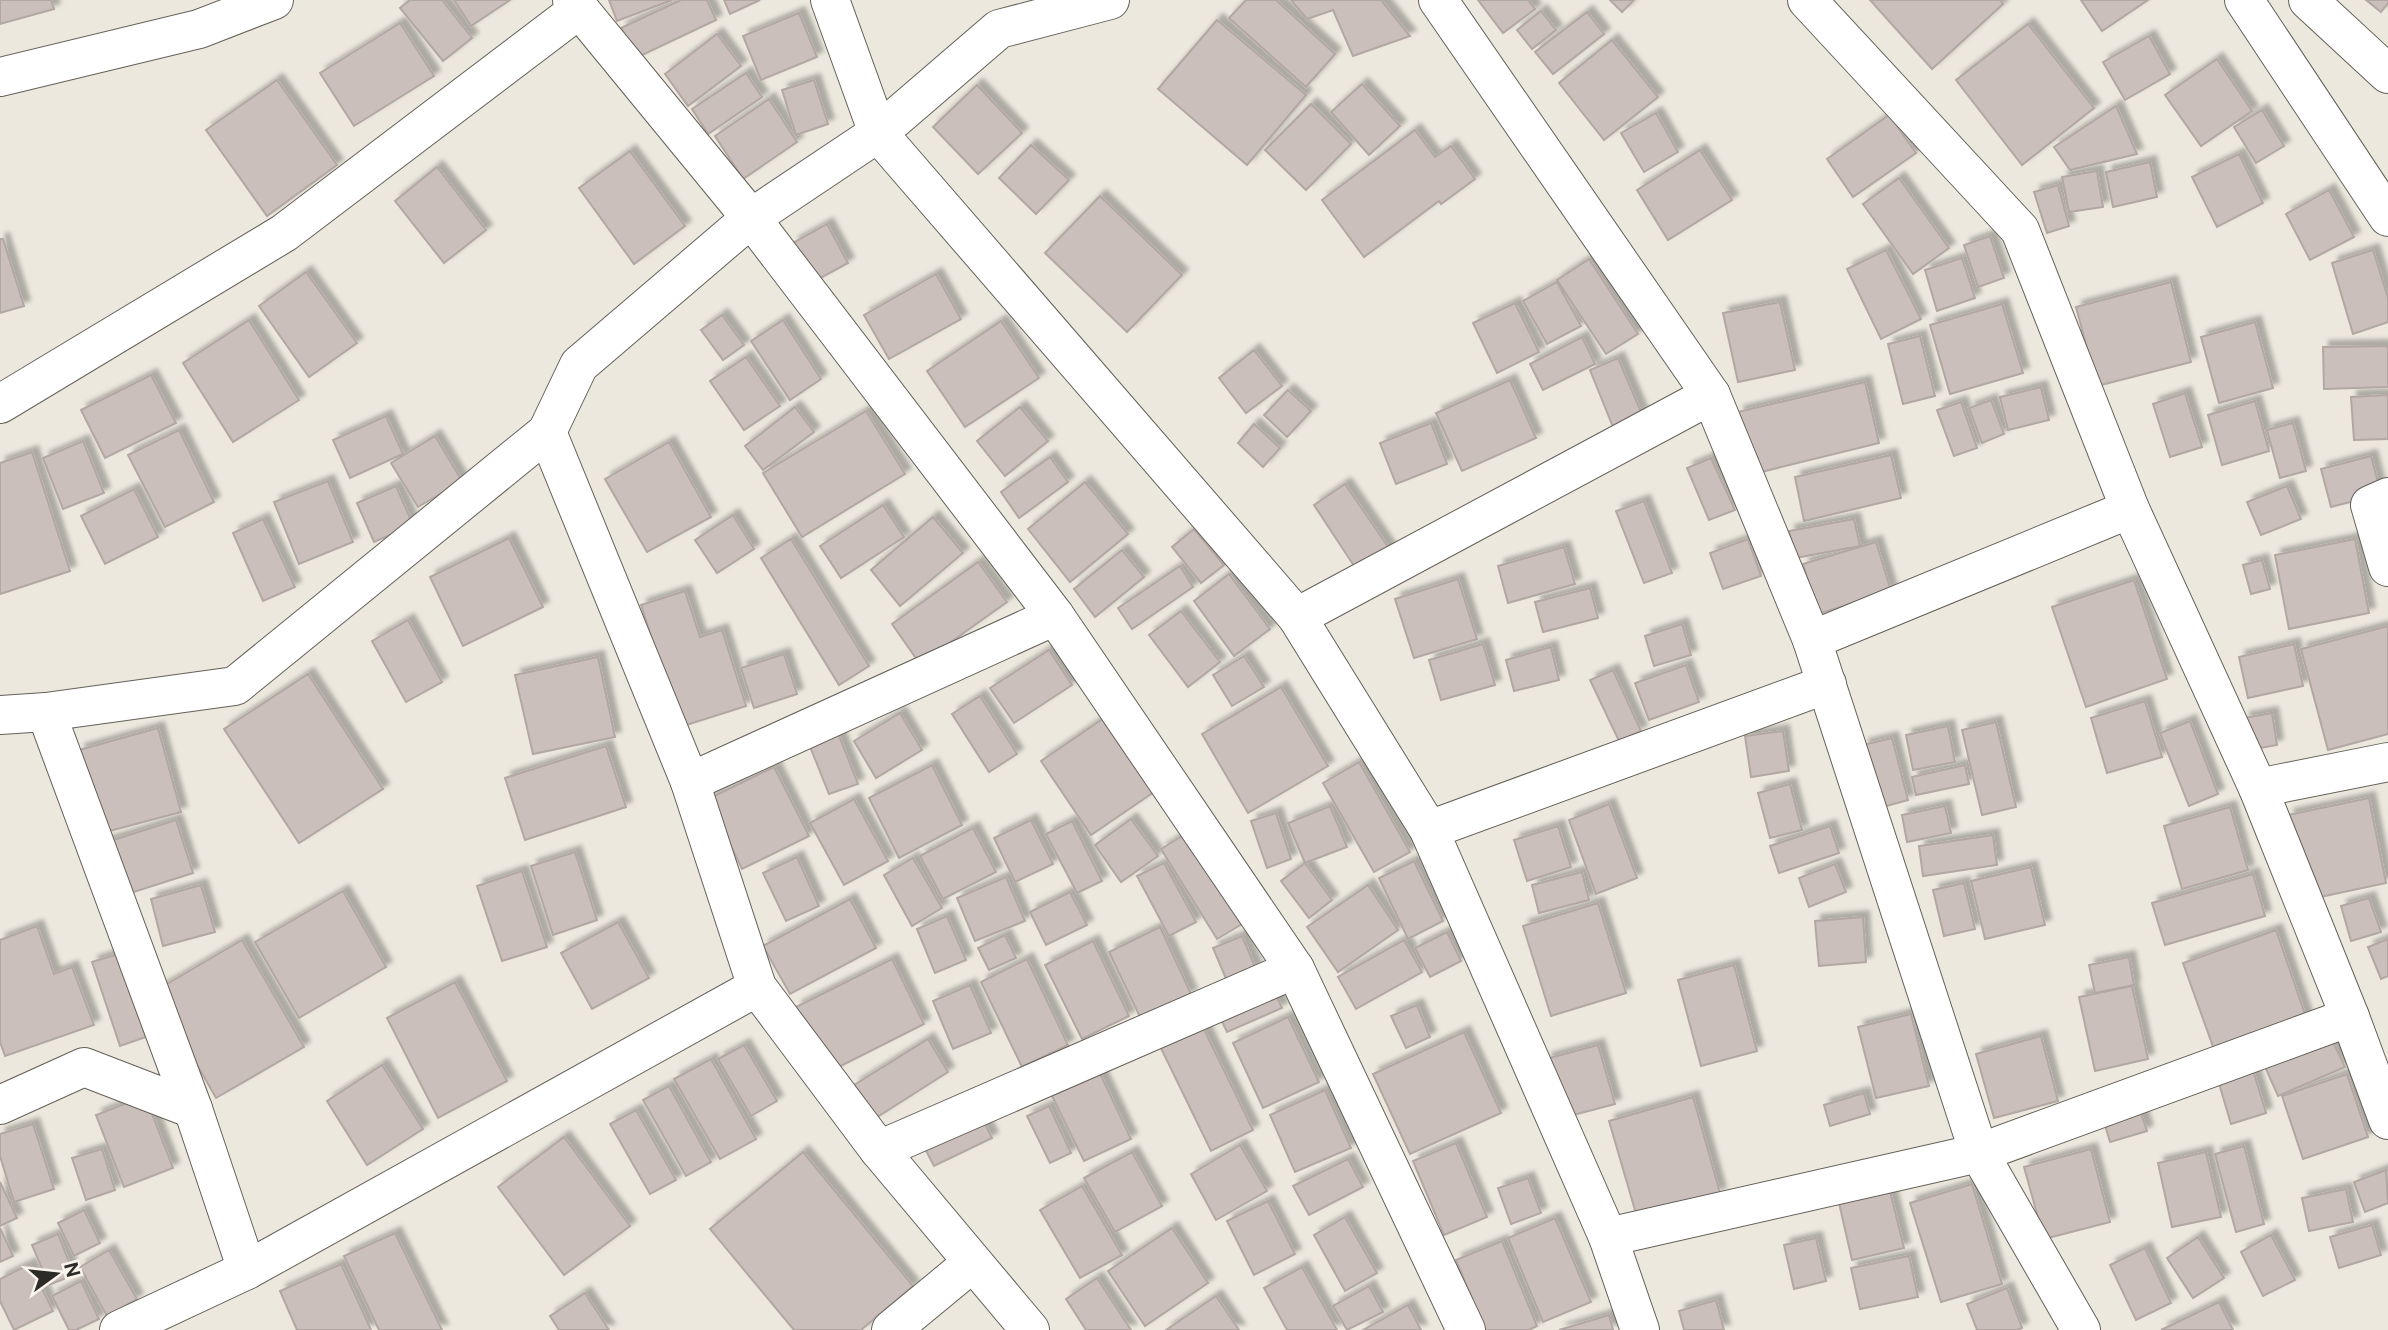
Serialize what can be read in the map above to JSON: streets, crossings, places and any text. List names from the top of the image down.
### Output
{
  "north": "right"
}
